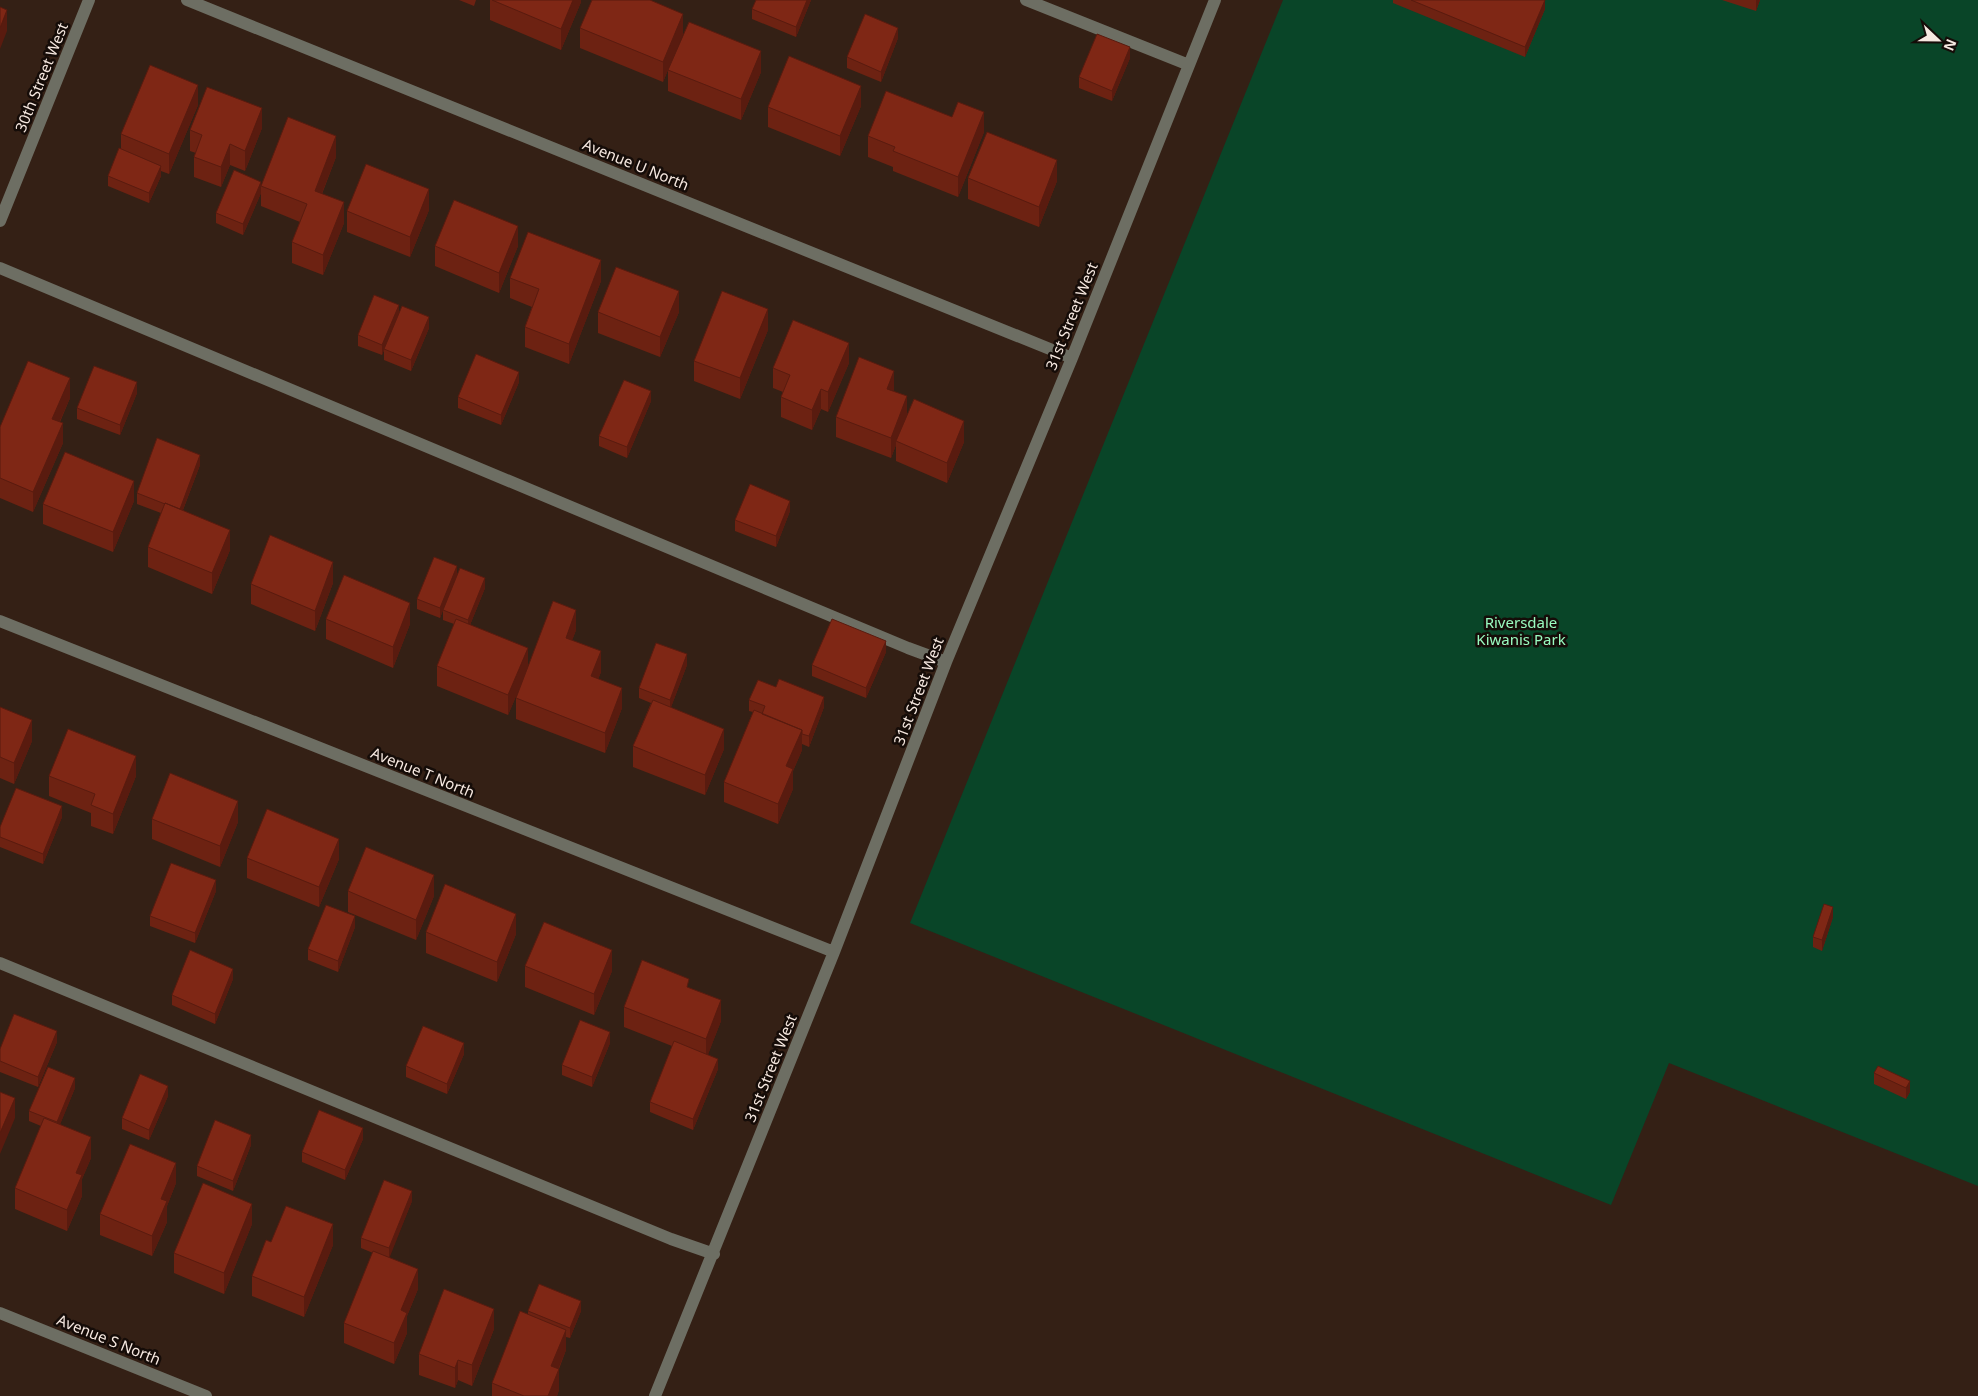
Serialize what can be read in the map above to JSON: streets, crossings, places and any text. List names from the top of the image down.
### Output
{
  "streets": {
    "street": [
      "30th Street West",
      "Avenue U North",
      "31st Street West",
      "Avenue T North",
      "Avenue S North"
    ]
  },
  "crossings": [
    ["Avenue U North", "31st Street West"],
    ["31st Street West", "Avenue T North"]
  ],
  "parks": ["Riversdale Kiwanis Park"],
  "north": "right"
}
